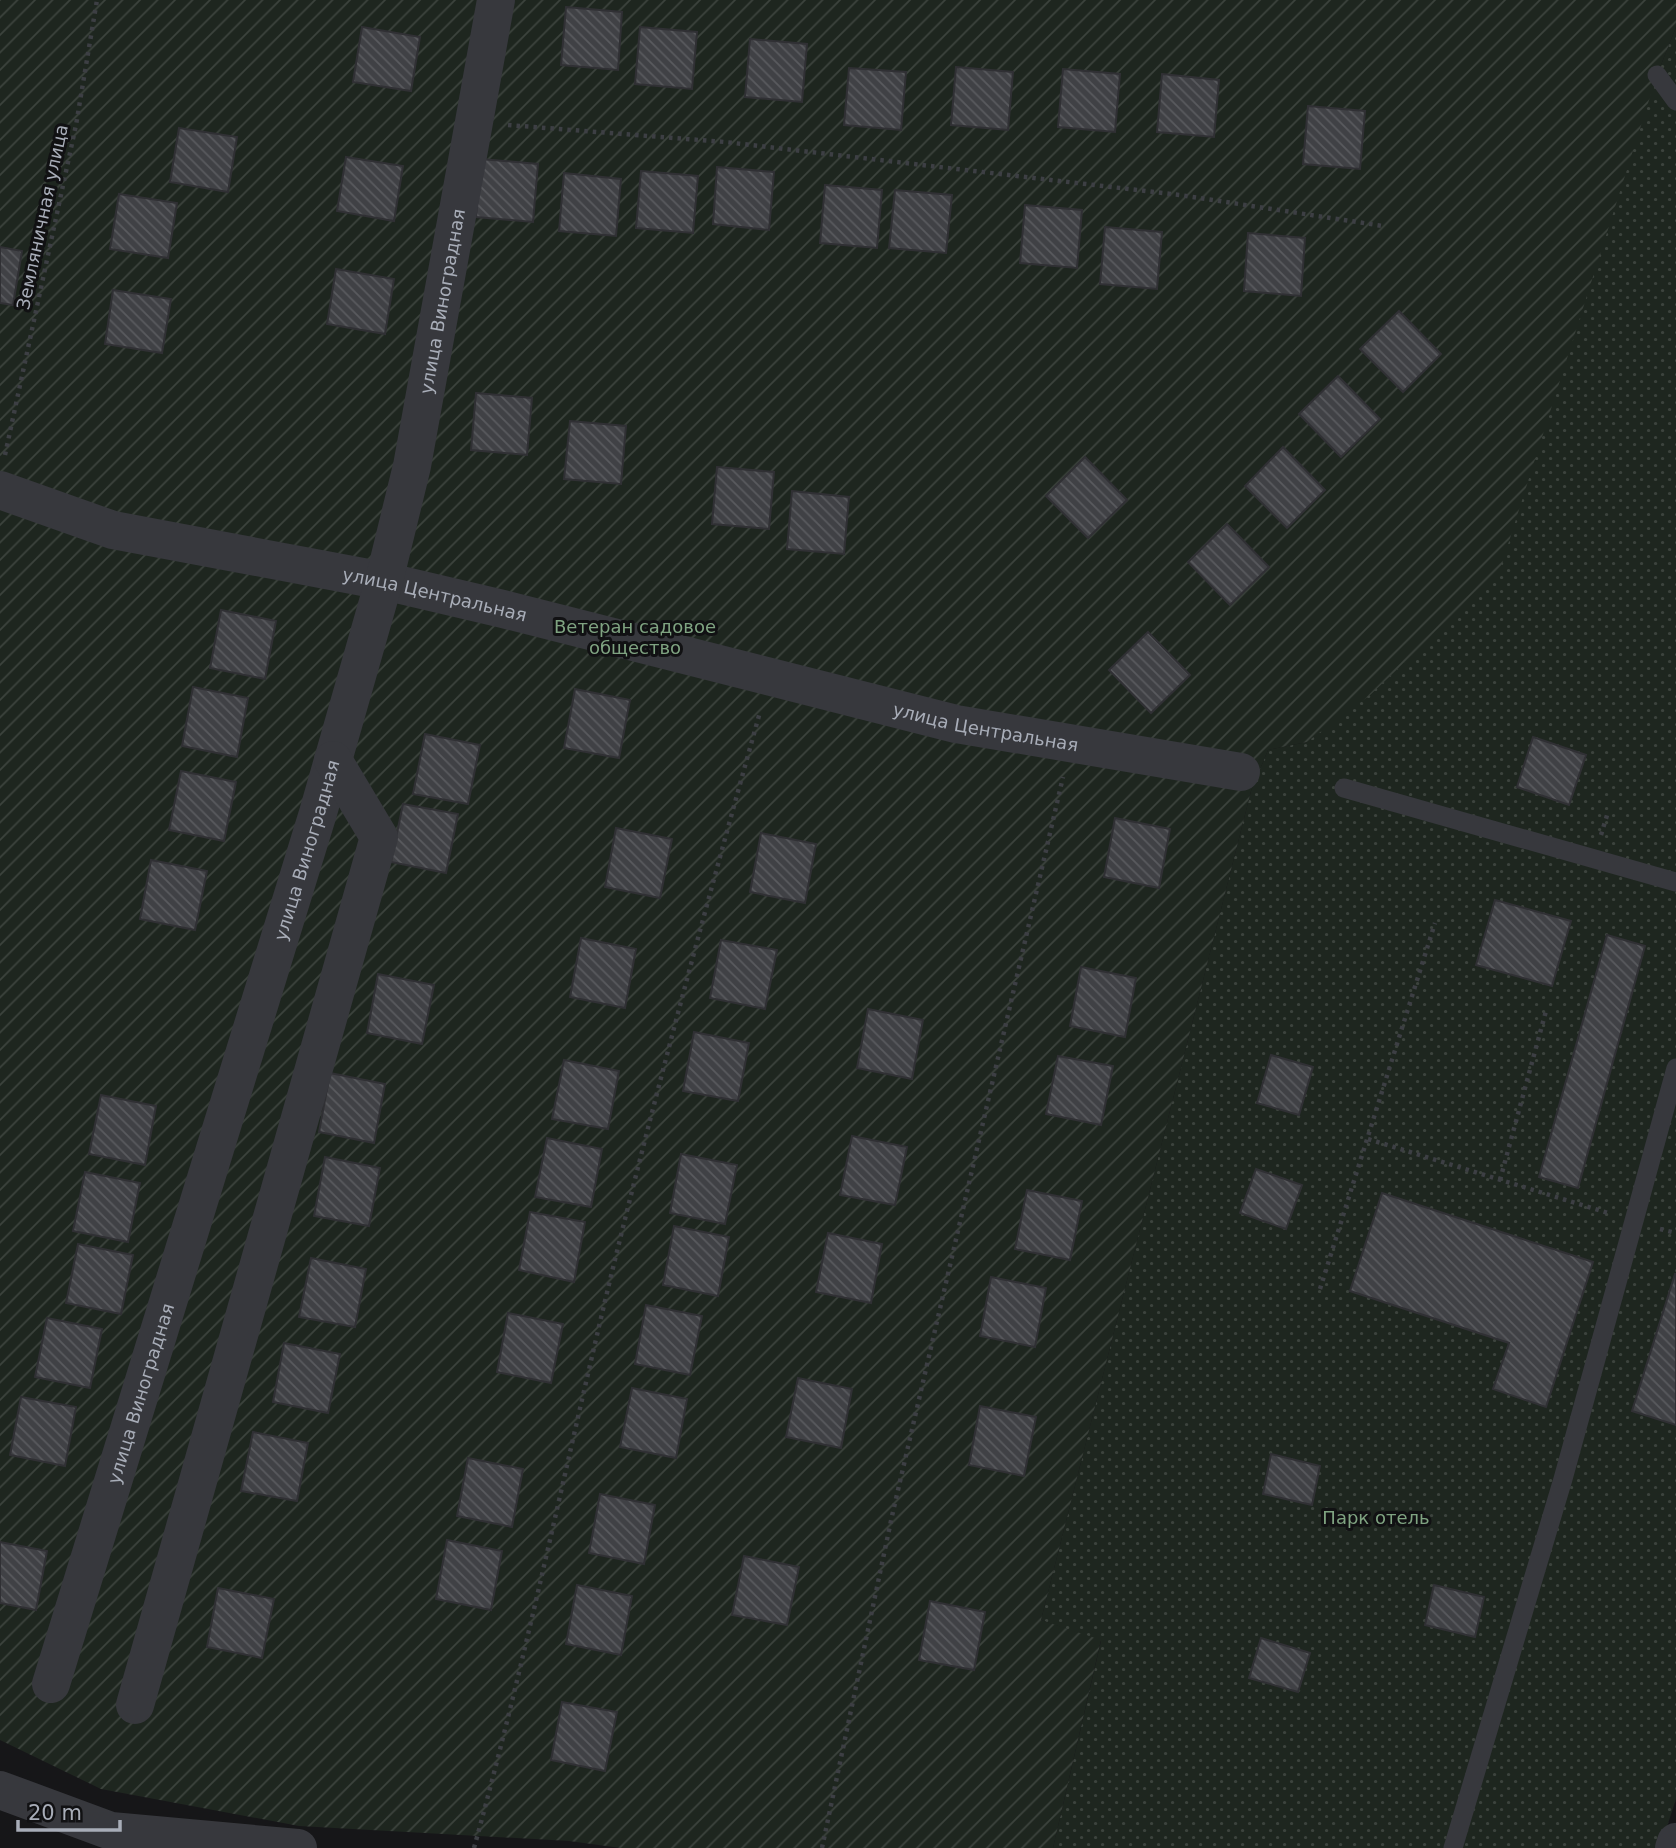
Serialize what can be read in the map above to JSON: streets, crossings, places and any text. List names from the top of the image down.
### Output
{
  "streets": {
    "street": ["улица Виноградная", "улица Центральная"],
    "path": ["Земляничная улица"]
  },
  "crossings": [
    ["Земляничная улица", "улица Центральная"],
    ["улица Виноградная", "улица Центральная"]
  ],
  "parks": ["Ветеран садовое общество", "Парк отель"],
  "scale_bar": "20 m"
}
